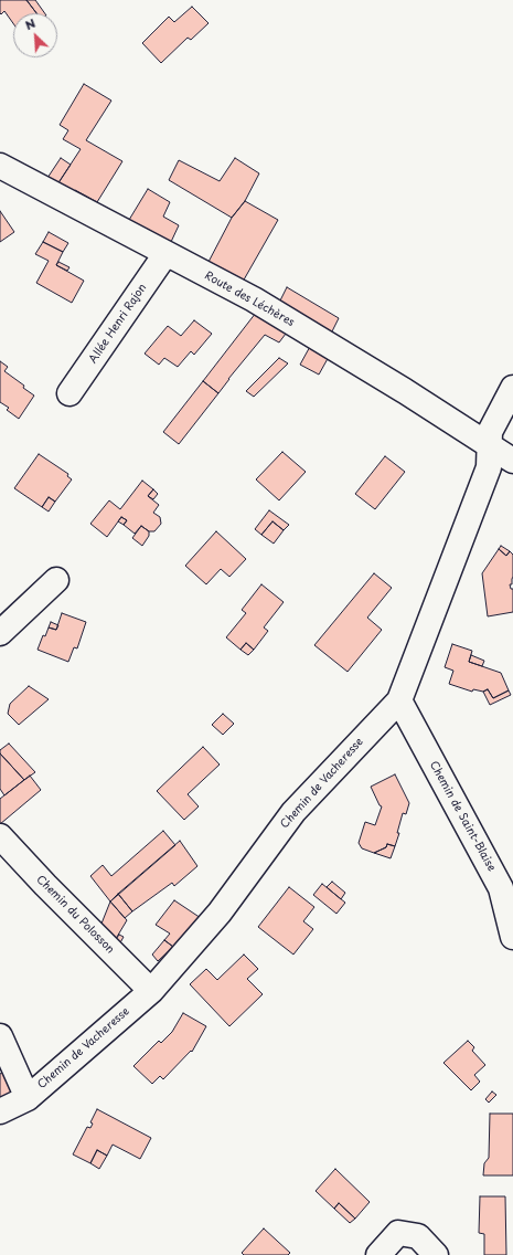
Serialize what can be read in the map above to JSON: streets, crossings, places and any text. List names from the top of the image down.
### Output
{
  "streets": {
    "street": [
      "Route des Léchères",
      "Allée Henri Rajon",
      "Chemin de Vacheresse",
      "Chemin de Saint-Blaise",
      "Chemin du Polosson"
    ]
  },
  "crossings": [
    ["Route des Léchères", "Allée Henri Rajon"],
    ["Route des Léchères", "Chemin de Vacheresse"],
    ["Chemin de Vacheresse", "Chemin de Saint-Blaise"],
    ["Chemin de Vacheresse", "Chemin du Polosson"]
  ],
  "north": "top left"
}
